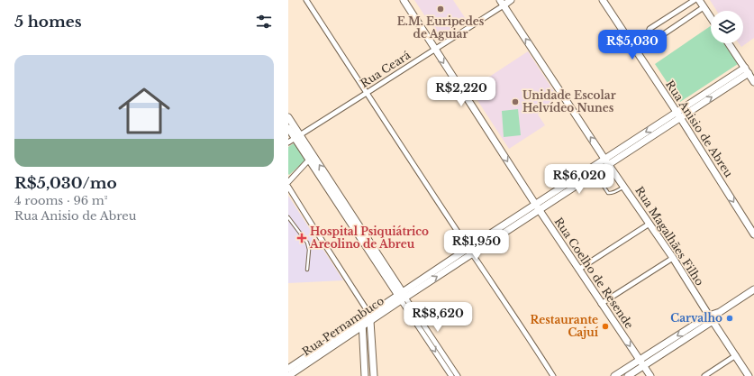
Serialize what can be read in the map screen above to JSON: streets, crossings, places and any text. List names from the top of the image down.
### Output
{
  "streets": {
    "main road": [
      "Rua Ceará",
      "Rua Anisio de Abreu",
      "Rua Magalhães Filho",
      "Rua Coelho de Resende",
      "Rua Pernambuco"
    ]
  },
  "crossings": [
    ["Rua Ceará", "Rua Magalhães Filho"],
    ["Rua Ceará", "Rua Coelho de Resende"],
    ["Rua Magalhães Filho", "Rua Pernambuco"],
    ["Rua Coelho de Resende", "Rua Pernambuco"]
  ],
  "one_way": ["Rua Anisio de Abreu", "Rua Magalhães Filho", "Rua Coelho de Resende"],
  "places": {
    "other": [
      "E.M. Euripedes de Aguiar",
      "Unidade Escolar Helvídeo Nunes",
      "Carvalho",
      "Restaurante Cajuí"
    ],
    "health": ["Hospital Psiquiátrico Areolino de Abreu"]
  },
  "page": {
    "heading": "5 homes",
    "price": [
      "R$5,030",
      "R$2,220",
      "R$6,020",
      "R$1,950",
      "R$8,620"
    ],
    "list": [
      {
        "name": "R$5,030/mo",
        "note": "4 rooms · 96 m² · Rua Anisio de Abreu"
      }
    ]
  }
}
